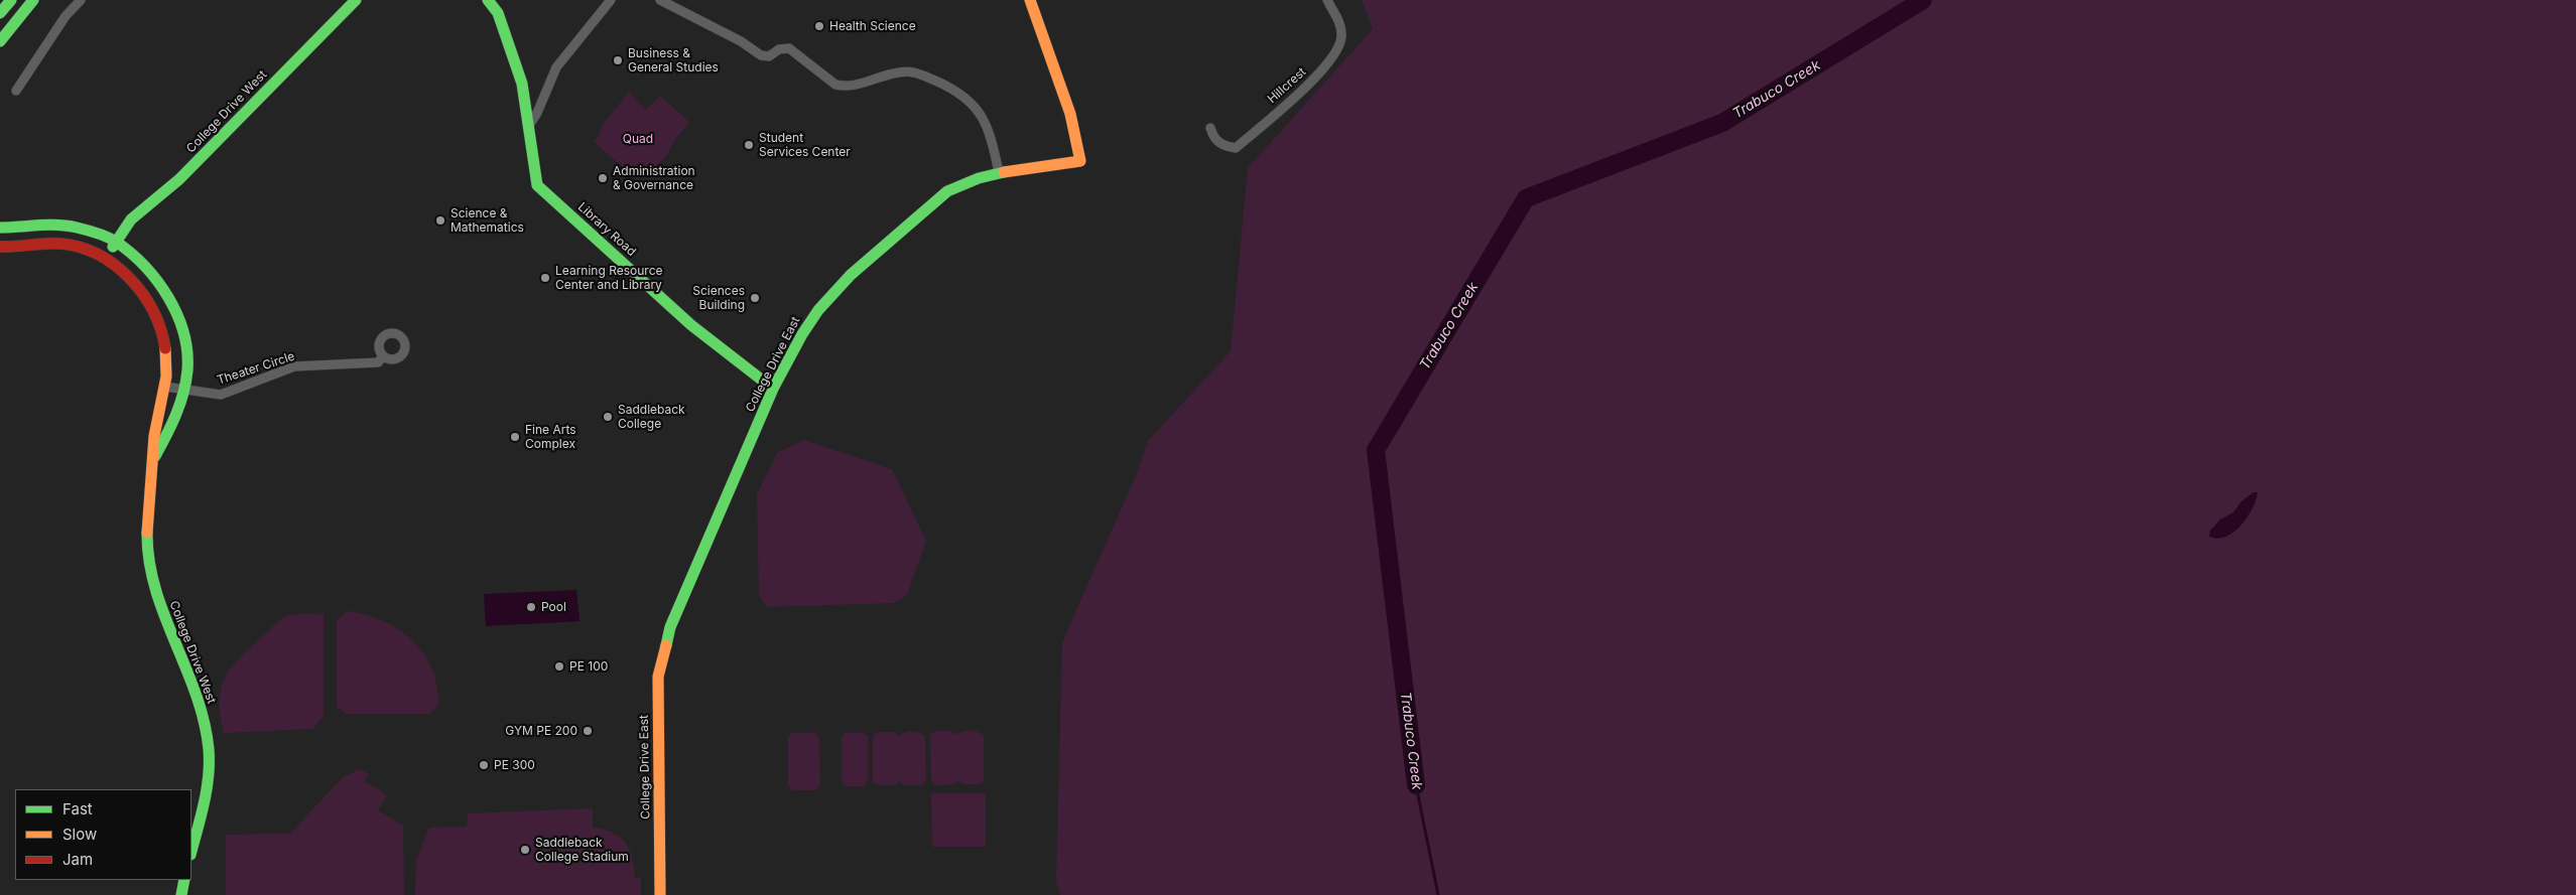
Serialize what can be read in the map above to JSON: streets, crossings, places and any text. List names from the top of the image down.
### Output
{
  "streets": {
    "street": [
      "Hillcrest",
      "College Drive West",
      "Library Road",
      "College Drive East",
      "Theater Circle"
    ]
  },
  "crossings": [
    ["College Drive West", "Theater Circle"],
    ["Library Road", "College Drive East"]
  ],
  "water": ["Trabuco Creek"],
  "parks": ["Quad"],
  "places": [
    "Health Science",
    "Business & General Studies",
    "Student Services Center",
    "Administration & Governance",
    "Science & Mathematics",
    "Learning Resource Center and Library",
    "Sciences Building",
    "Saddleback College",
    "Fine Arts Complex",
    "Pool",
    "PE 100",
    "GYM PE 200",
    "PE 300",
    "Saddleback College Stadium"
  ],
  "legend": ["Fast", "Slow", "Jam"]
}
